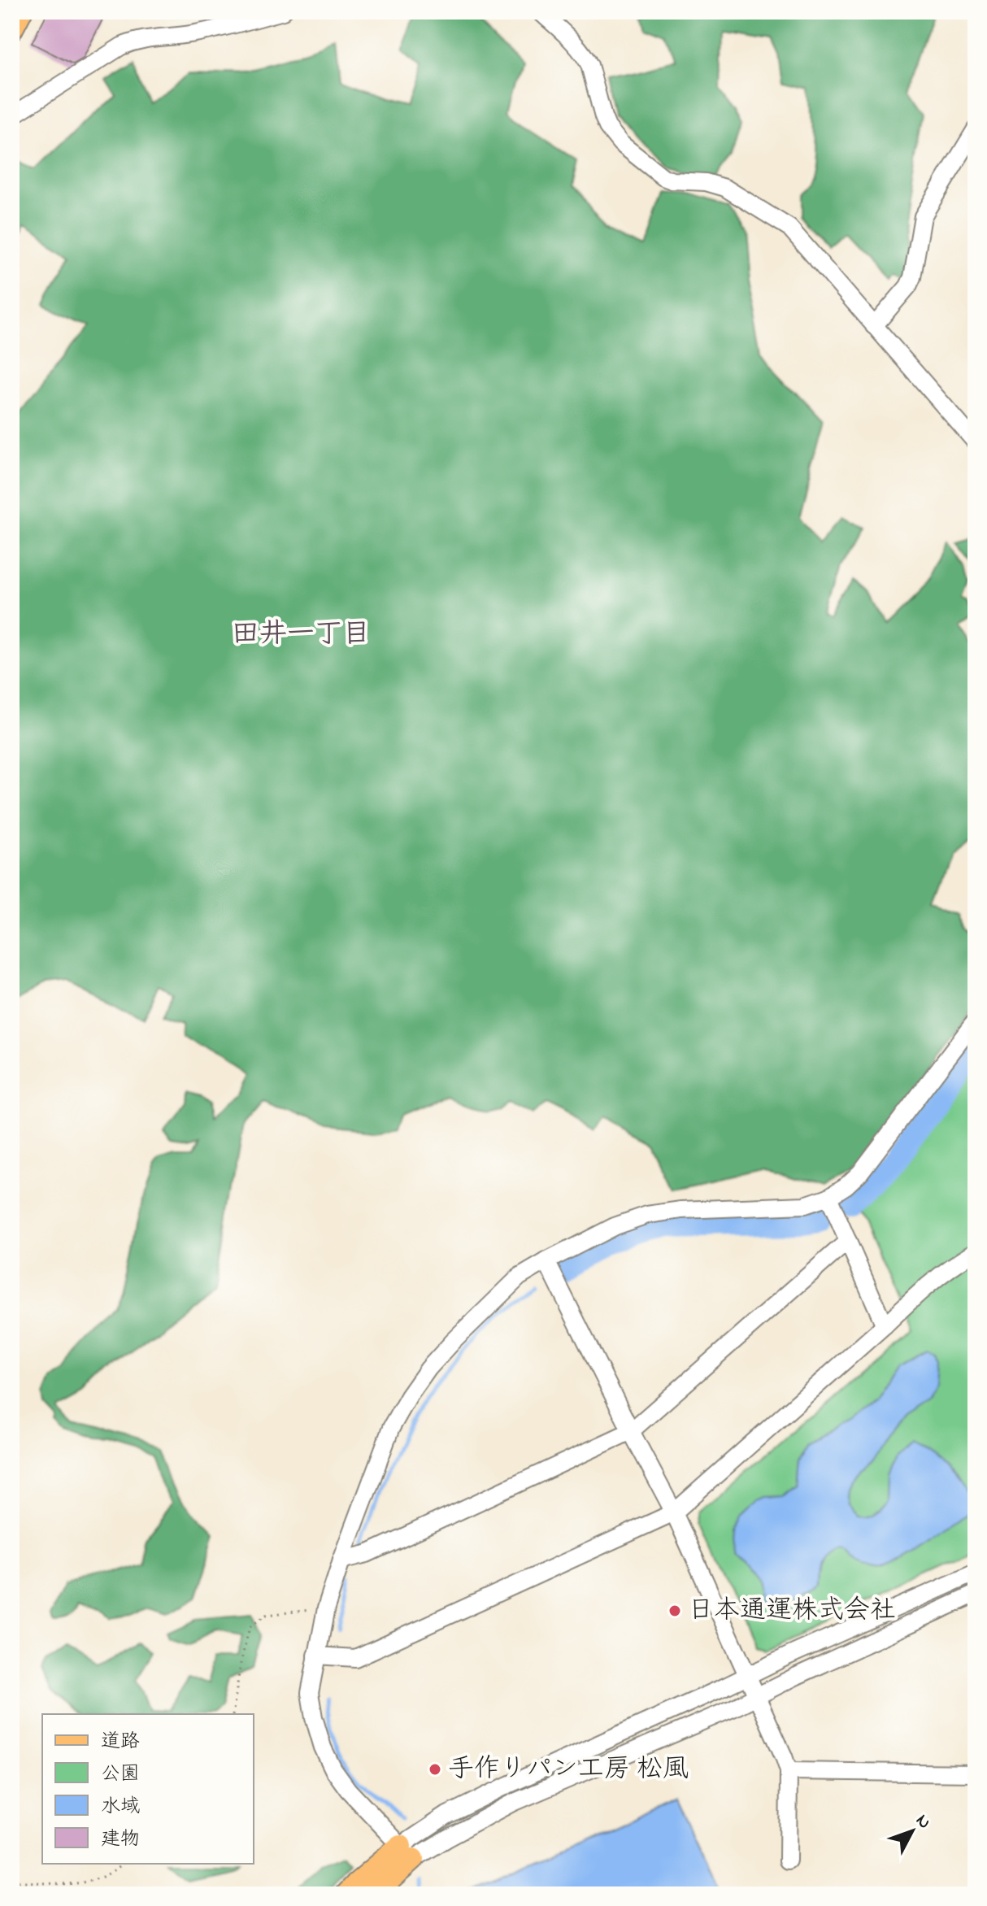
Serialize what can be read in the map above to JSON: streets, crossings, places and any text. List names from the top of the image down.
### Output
{
  "districts": ["田井一丁目"],
  "places": ["日本通運株式会社", "手作りパン工房 松風"],
  "legend": [
    "道路",
    "公園",
    "水域",
    "建物"
  ],
  "north": "top right"
}
